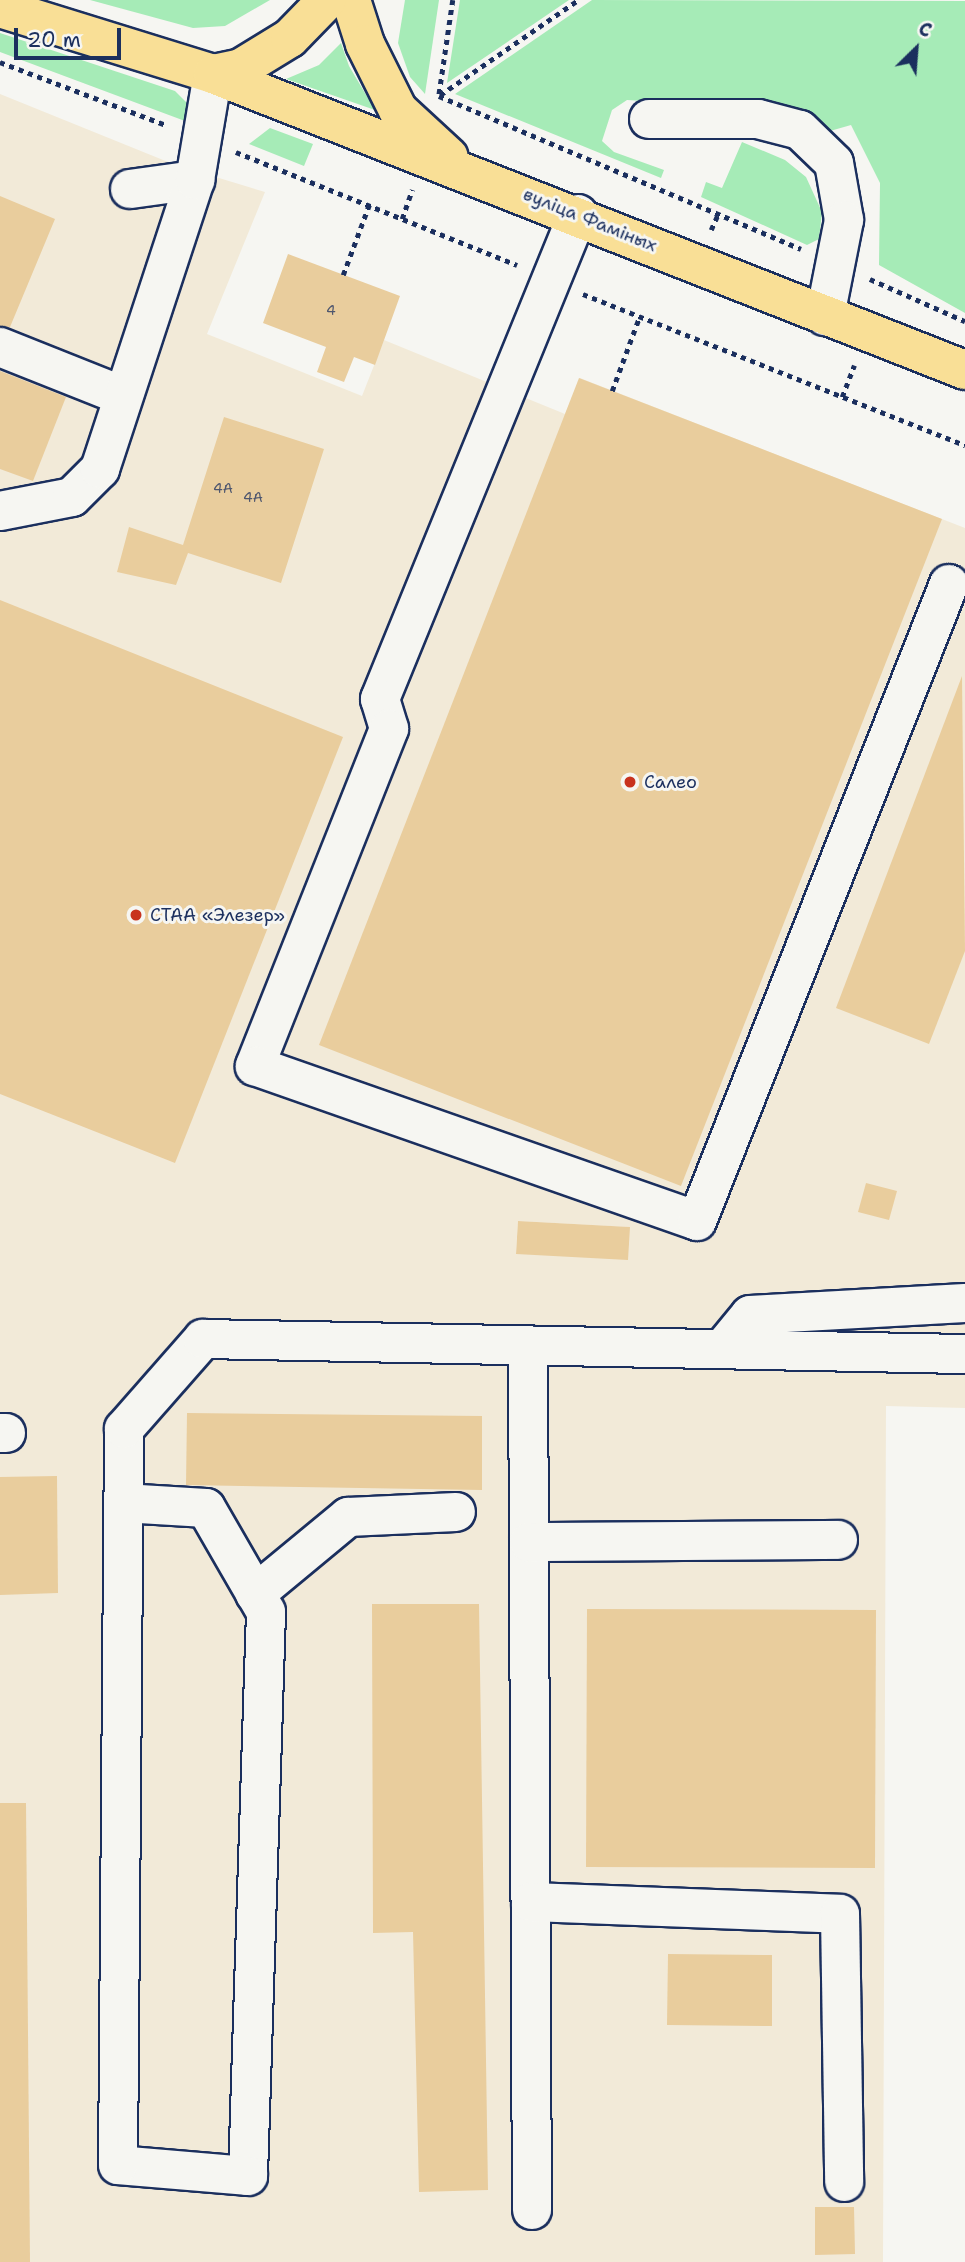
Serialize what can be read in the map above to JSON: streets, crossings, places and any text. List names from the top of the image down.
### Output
{
  "streets": {
    "main road": ["вуліца Фаміных"]
  },
  "places": ["Салео", "СТАА «Элезер»"],
  "house_numbers": ["4", "4А", "4А"],
  "scale_bar": "20 m",
  "north": "top right"
}
